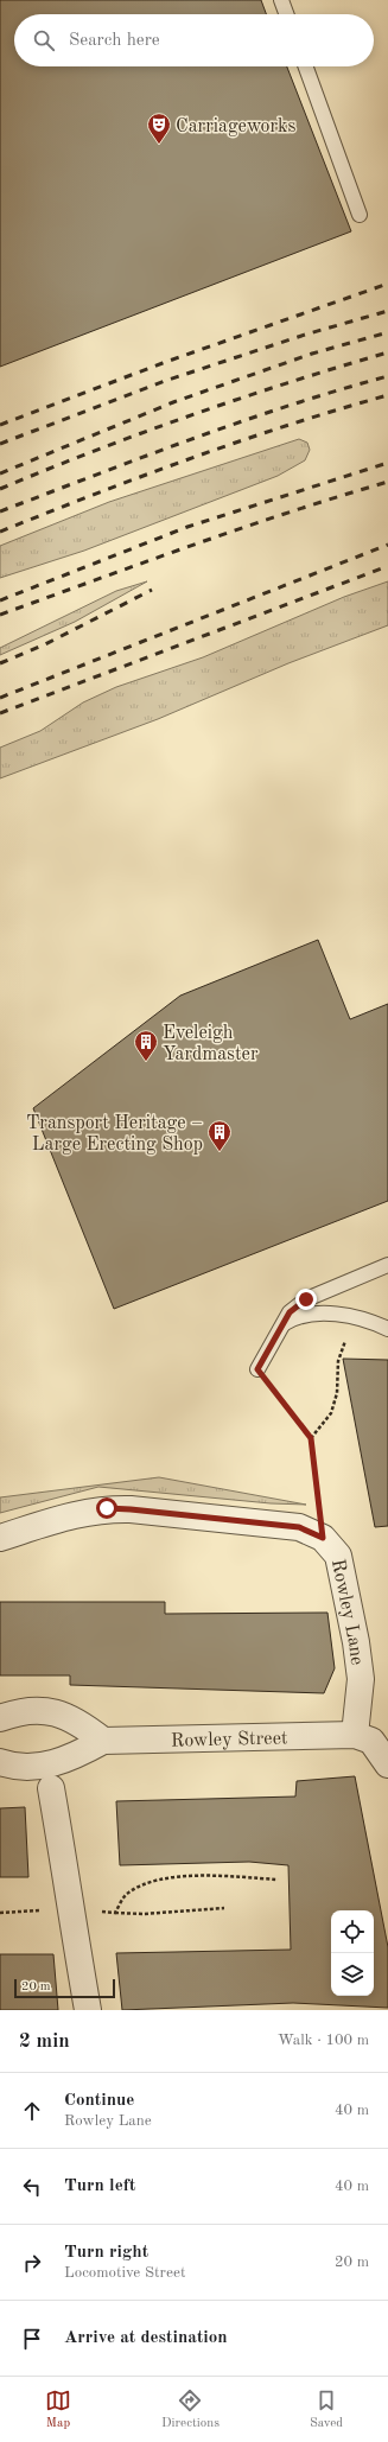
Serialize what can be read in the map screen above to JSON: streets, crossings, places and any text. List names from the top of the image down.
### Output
{
  "streets": {
    "street": ["Rowley Lane", "Rowley Street"]
  },
  "crossings": [
    ["Rowley Lane", "Rowley Street"]
  ],
  "places": {
    "theatre": ["Carriageworks"],
    "building": ["Eveleigh Yardmaster", "Transport Heritage – Large Erecting Shop"]
  },
  "scale_bar": "20 m",
  "page": {
    "search": "Search here",
    "scale": "20 m",
    "heading": ["2 min", "Walk · 100 m"],
    "list": [
      ["Continue", "Rowley Lane", "40 m"],
      ["Turn left", "40 m"],
      ["Turn right", "Locomotive Street", "20 m"],
      "Arrive at destination"
    ],
    "nav": ["Map", "Directions", "Saved"]
  }
}
